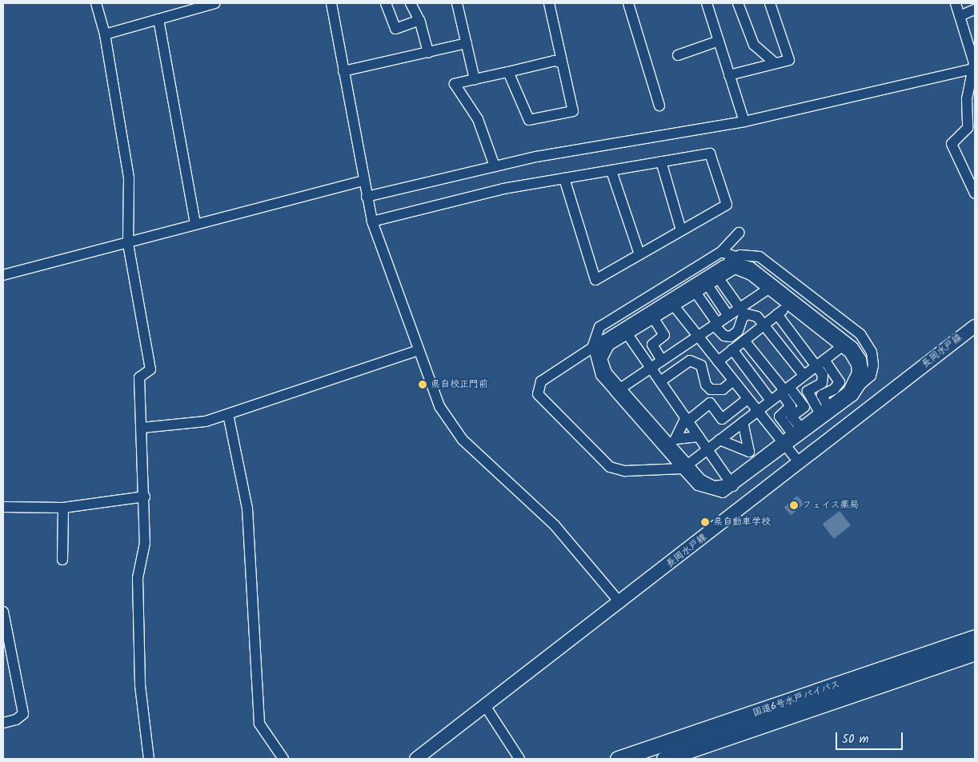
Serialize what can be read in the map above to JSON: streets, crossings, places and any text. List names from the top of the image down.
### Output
{
  "streets": {
    "highway": ["国道6号水戸バイパス"],
    "main road": ["長岡水戸線"]
  },
  "places": ["県自校正門前", "フェイス薬局", "県自動車学校"],
  "scale_bar": "50 m"
}
